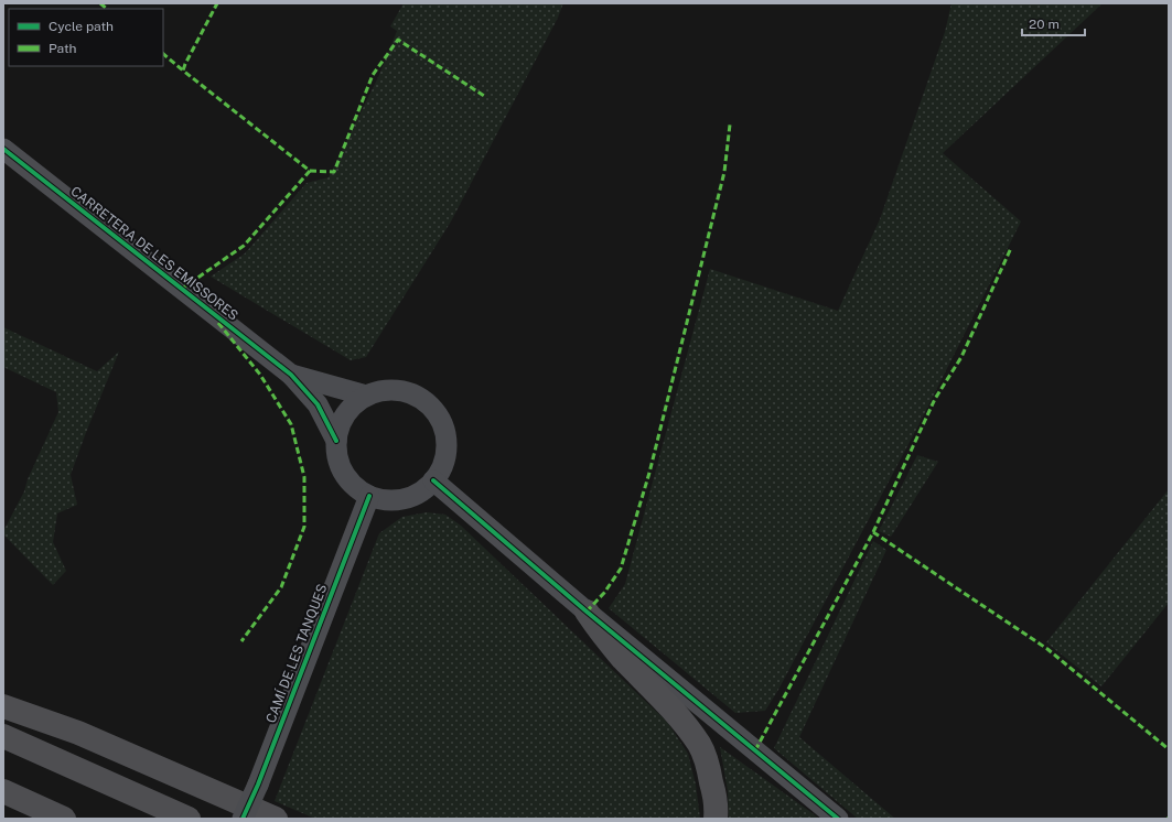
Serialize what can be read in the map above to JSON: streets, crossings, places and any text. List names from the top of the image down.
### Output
{
  "streets": {
    "street": ["CARRETERA DE LES EMISSORES", "CAMÍ DE LES TANQUES"]
  },
  "legend": ["Cycle path", "Path"],
  "scale_bar": "20 m"
}
